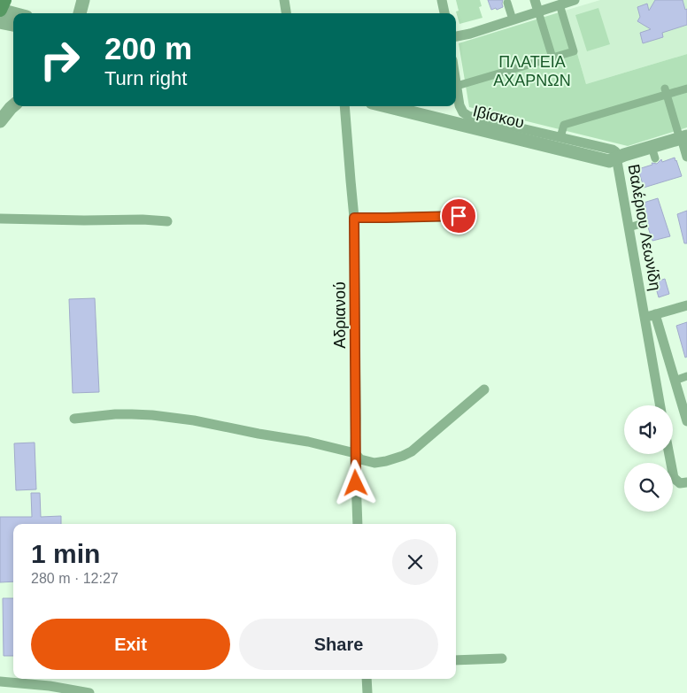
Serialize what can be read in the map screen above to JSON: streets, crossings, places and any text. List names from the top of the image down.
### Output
{
  "streets": {
    "street": ["Ιβίσκου", "Βαλέριου Λεωνίδη", "Αδριανού"]
  },
  "crossings": [
    ["Ιβίσκου", "Βαλέριου Λεωνίδη"]
  ],
  "parks": ["ΠΛΑΤΕΙΑ ΑΧΑΡΝΩΝ"],
  "page": {
    "turn": ["200 m", "Turn right"],
    "heading": ["1 min", "280 m · 12:27"],
    "buttons": ["Exit", "Share"]
  }
}
